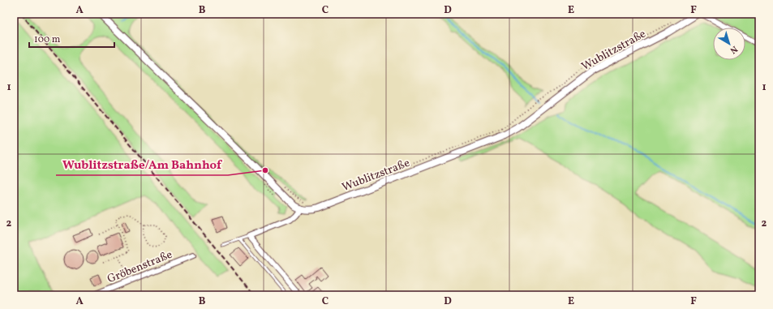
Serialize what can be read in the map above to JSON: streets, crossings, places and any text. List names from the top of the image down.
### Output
{
  "streets": {
    "main road": ["Wublitzstraße"],
    "street": ["Gröbenstraße"]
  },
  "places": ["Wublitzstraße/Am Bahnhof"],
  "scale_bar": "100 m",
  "north": "bottom right",
  "grid": {
    "columns": [
      "A",
      "B",
      "C",
      "D",
      "E",
      "F"
    ],
    "rows": ["1", "2"]
  }
}
